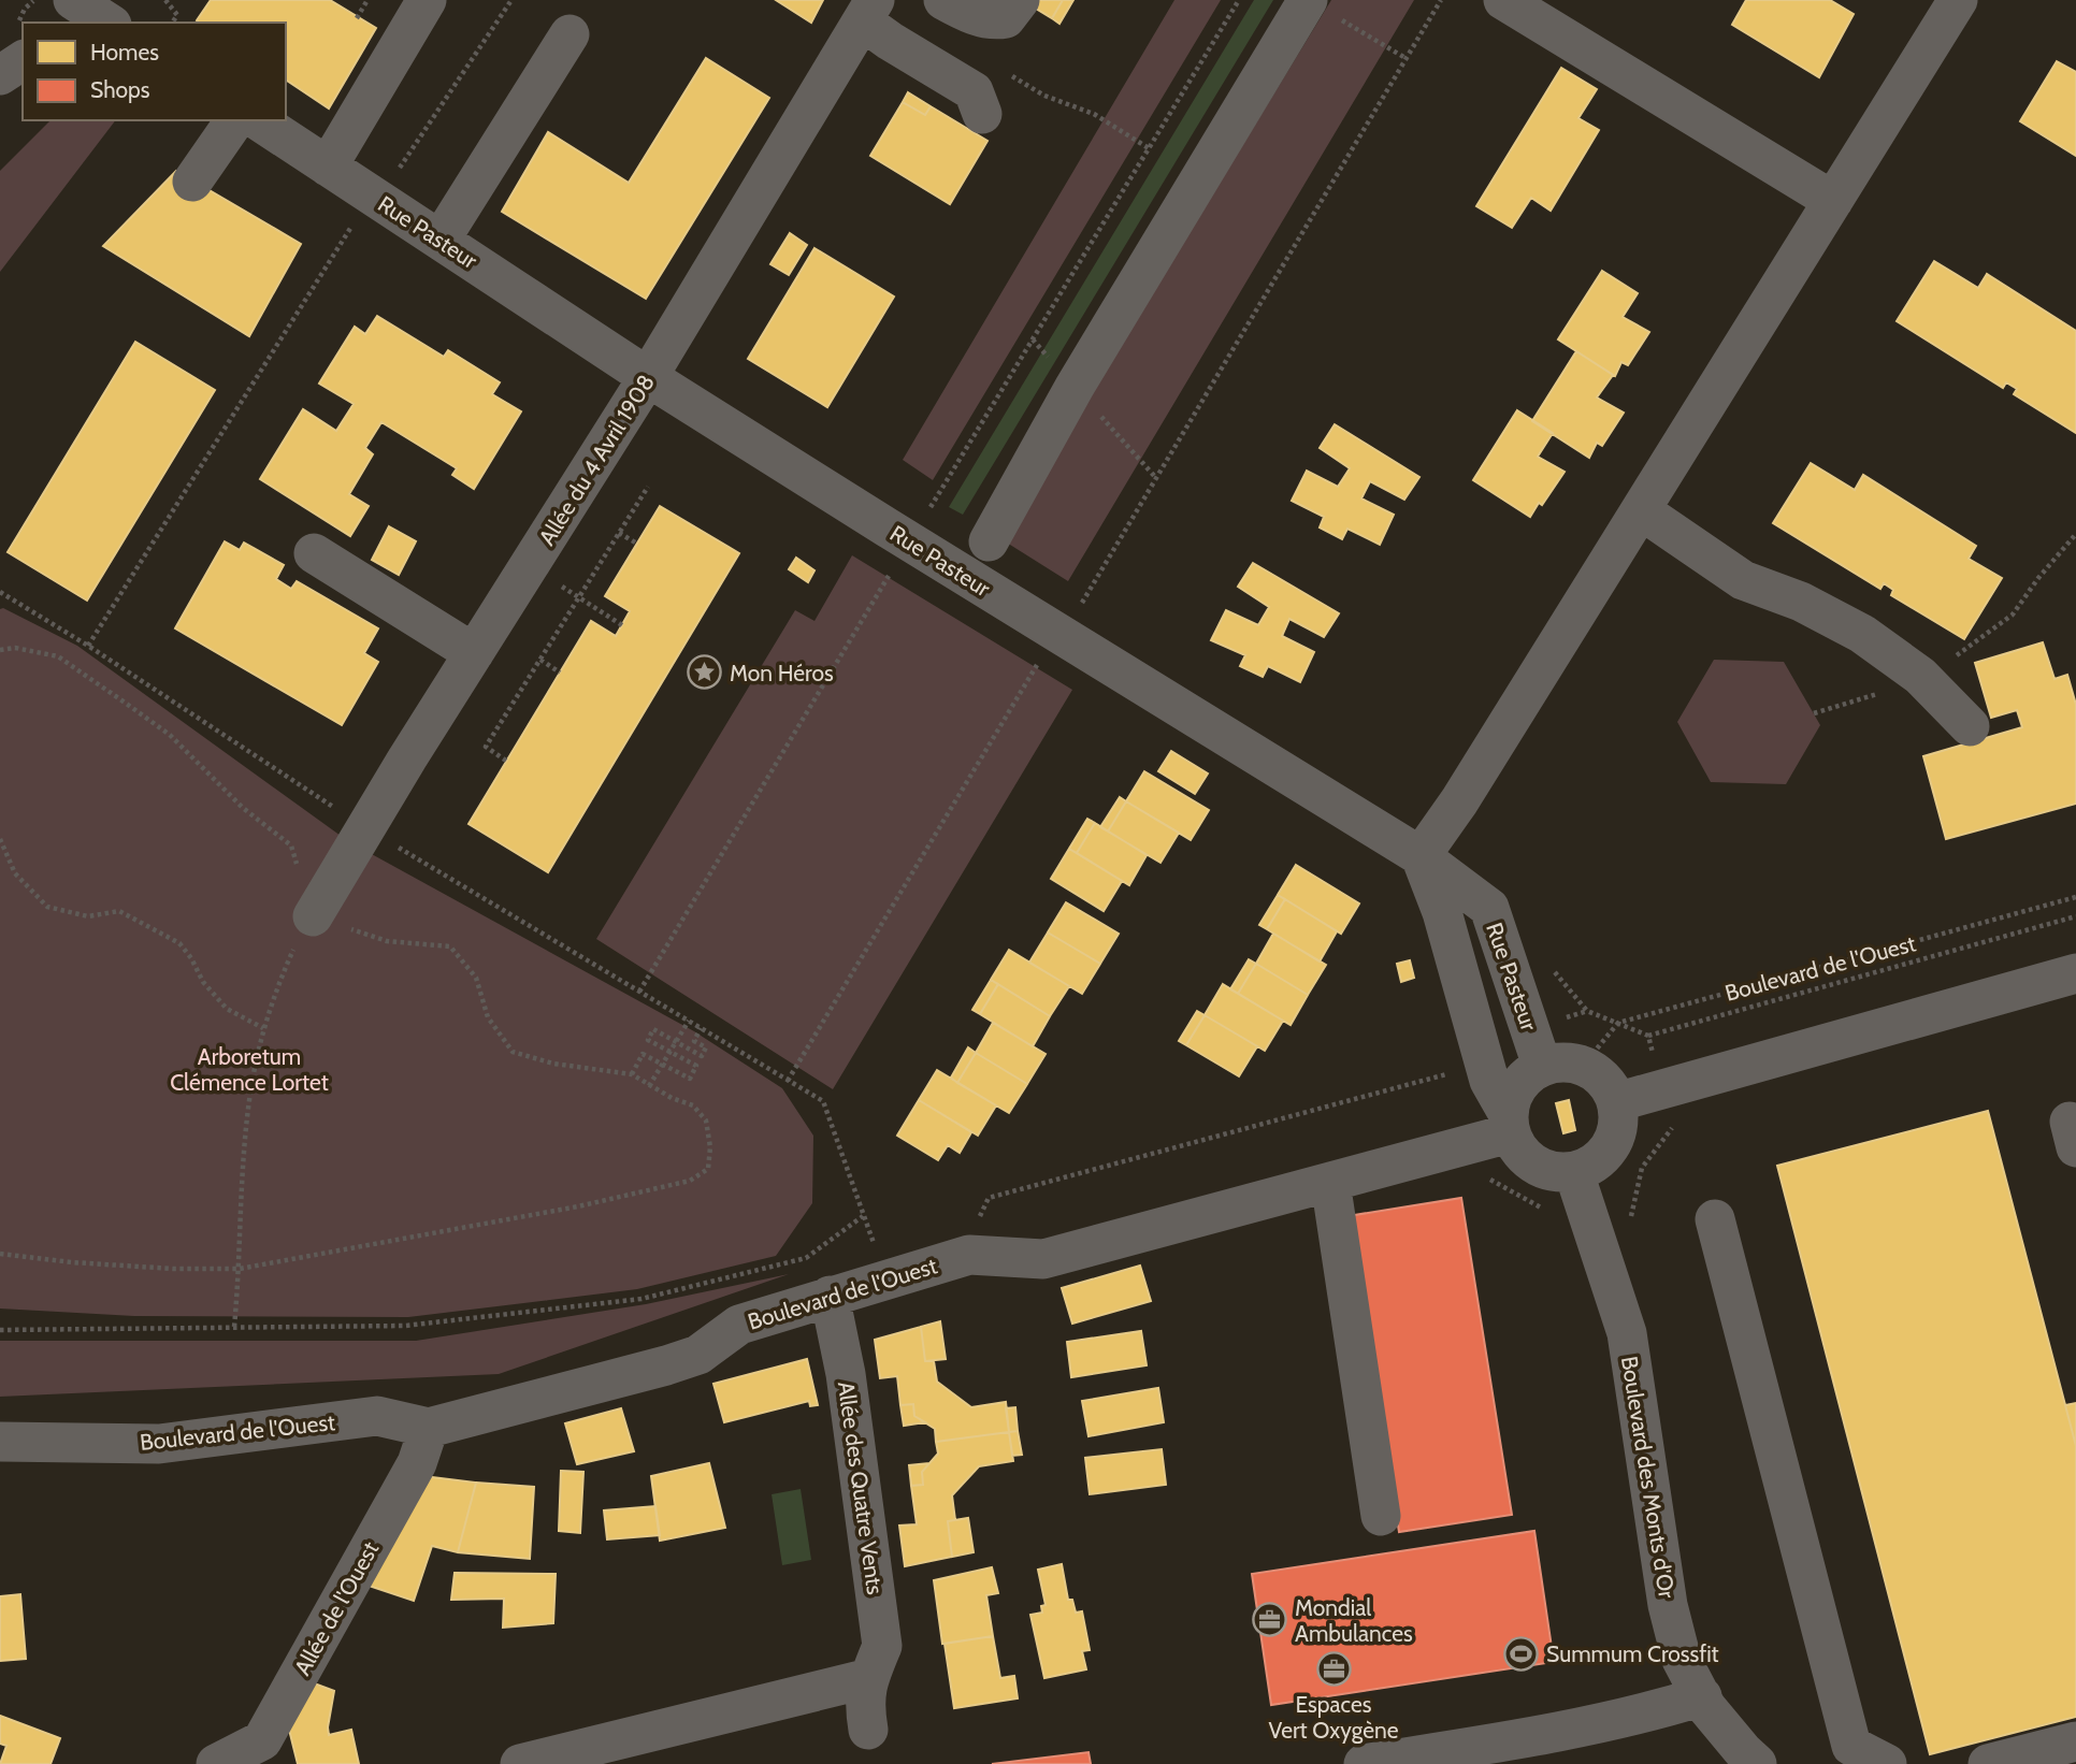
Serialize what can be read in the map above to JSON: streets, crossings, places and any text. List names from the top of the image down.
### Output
{
  "streets": {
    "street": [
      "Rue Pasteur",
      "Allée du 4 Avril 1908",
      "Boulevard de l'Ouest",
      "Boulevard des Monts d'Or",
      "Allée des Quatre Vents",
      "Allée de l'Ouest"
    ]
  },
  "crossings": [
    ["Rue Pasteur", "Allée du 4 Avril 1908"],
    ["Rue Pasteur", "Boulevard de l'Ouest"],
    ["Rue Pasteur", "Boulevard des Monts d'Or"],
    ["Boulevard de l'Ouest", "Boulevard des Monts d'Or"],
    ["Boulevard de l'Ouest", "Allée des Quatre Vents"],
    ["Boulevard de l'Ouest", "Allée de l'Ouest"]
  ],
  "parks": ["Arboretum Clémence Lortet"],
  "places": {
    "place": ["Mon Héros"],
    "office": ["Mondial Ambulances", "Espaces Vert Oxygène"],
    "sports": ["Summum Crossfit"]
  },
  "legend": ["Homes", "Shops"]
}
